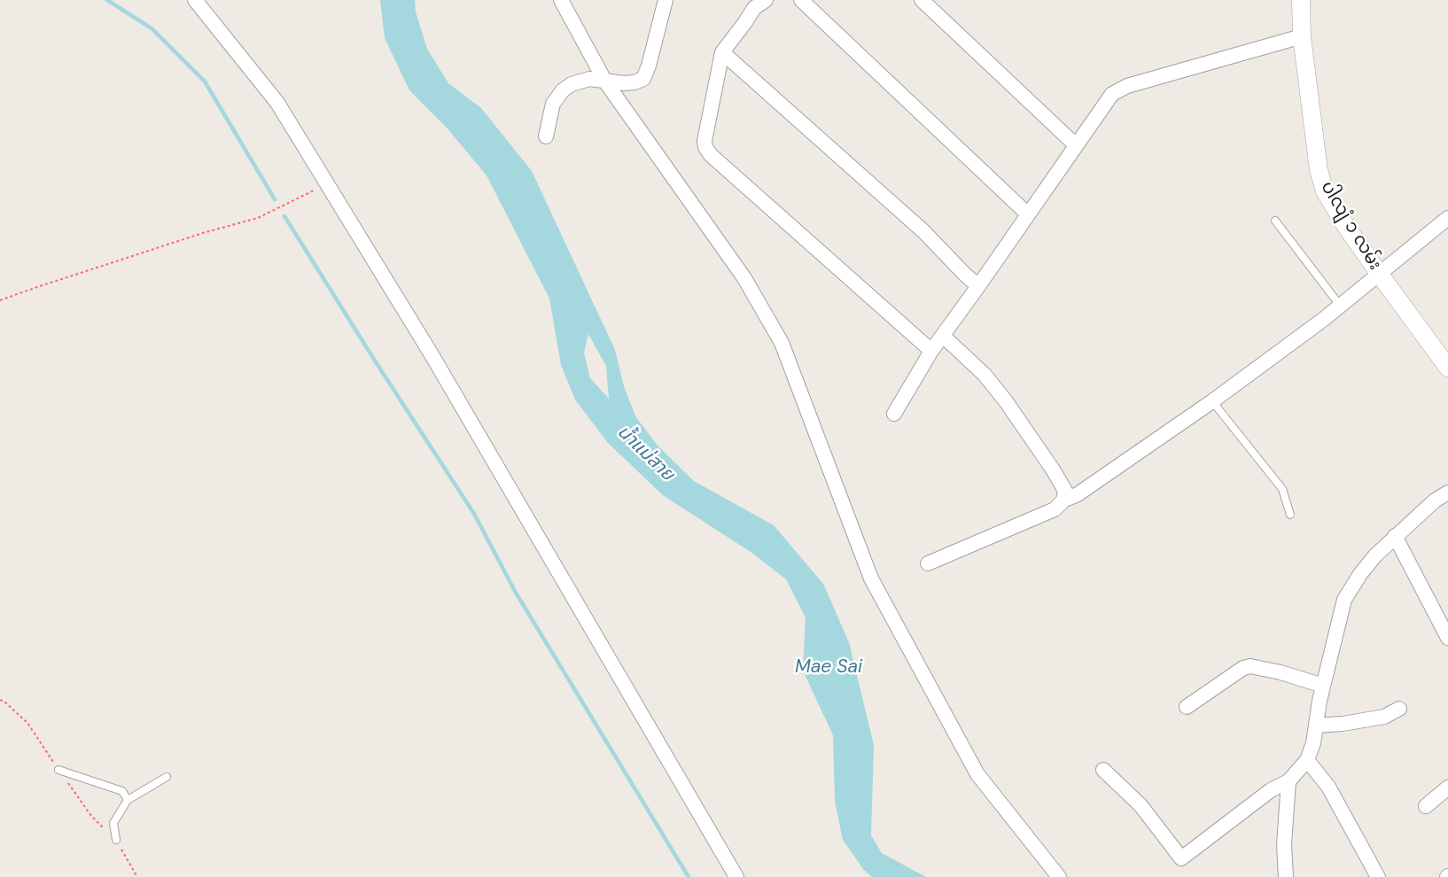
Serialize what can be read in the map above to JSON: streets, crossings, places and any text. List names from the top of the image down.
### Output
{
  "streets": {
    "street": ["ပါလျံ ၁ လမ်း"]
  },
  "water": ["น้ำแม่สาย", "Mae Sai"]
}
